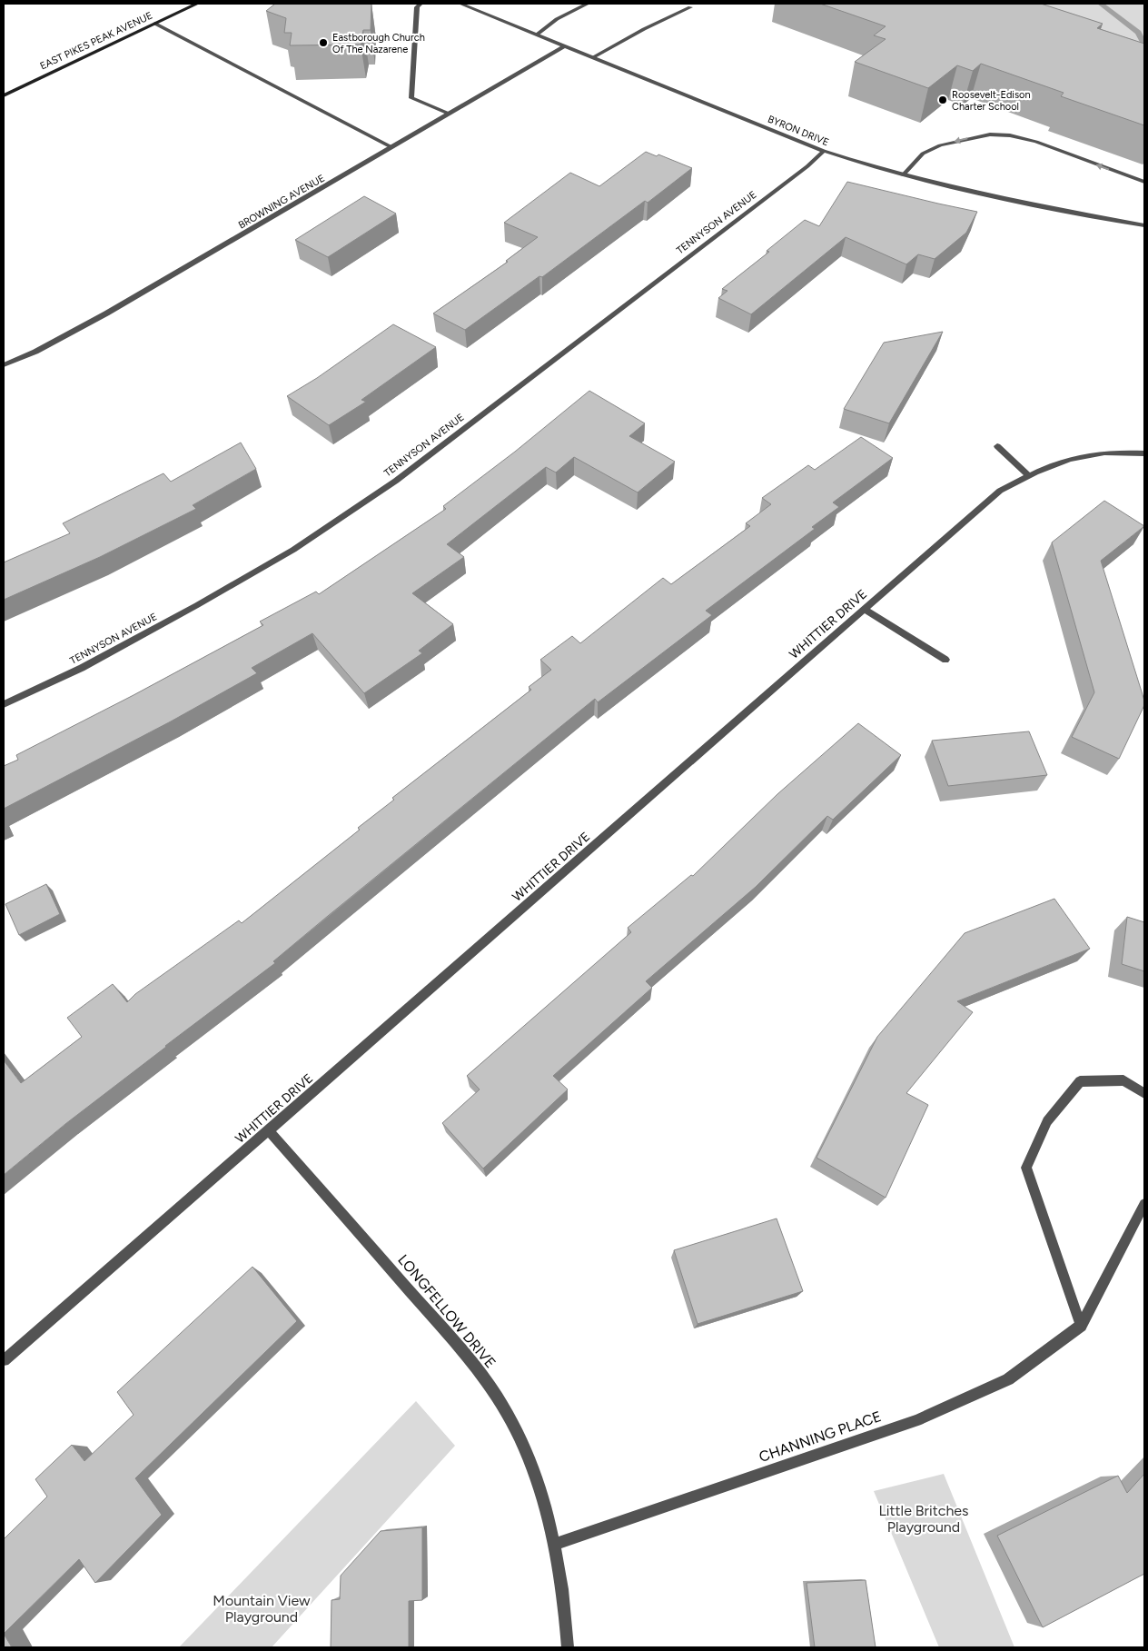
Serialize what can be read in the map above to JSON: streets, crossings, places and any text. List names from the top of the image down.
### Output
{
  "streets": {
    "main road": ["EAST PIKES PEAK AVENUE"],
    "street": [
      "BYRON DRIVE",
      "BROWNING AVENUE",
      "TENNYSON AVENUE",
      "WHITTIER DRIVE",
      "LONGFELLOW DRIVE",
      "CHANNING PLACE"
    ]
  },
  "crossings": [
    ["BYRON DRIVE", "BROWNING AVENUE"],
    ["BYRON DRIVE", "TENNYSON AVENUE"],
    ["WHITTIER DRIVE", "LONGFELLOW DRIVE"],
    ["LONGFELLOW DRIVE", "CHANNING PLACE"]
  ],
  "parks": ["Little Britches Playground", "Mountain View Playground"],
  "places": ["Eastborough Church Of The Nazarene", "Roosevelt-Edison Charter School"]
}
